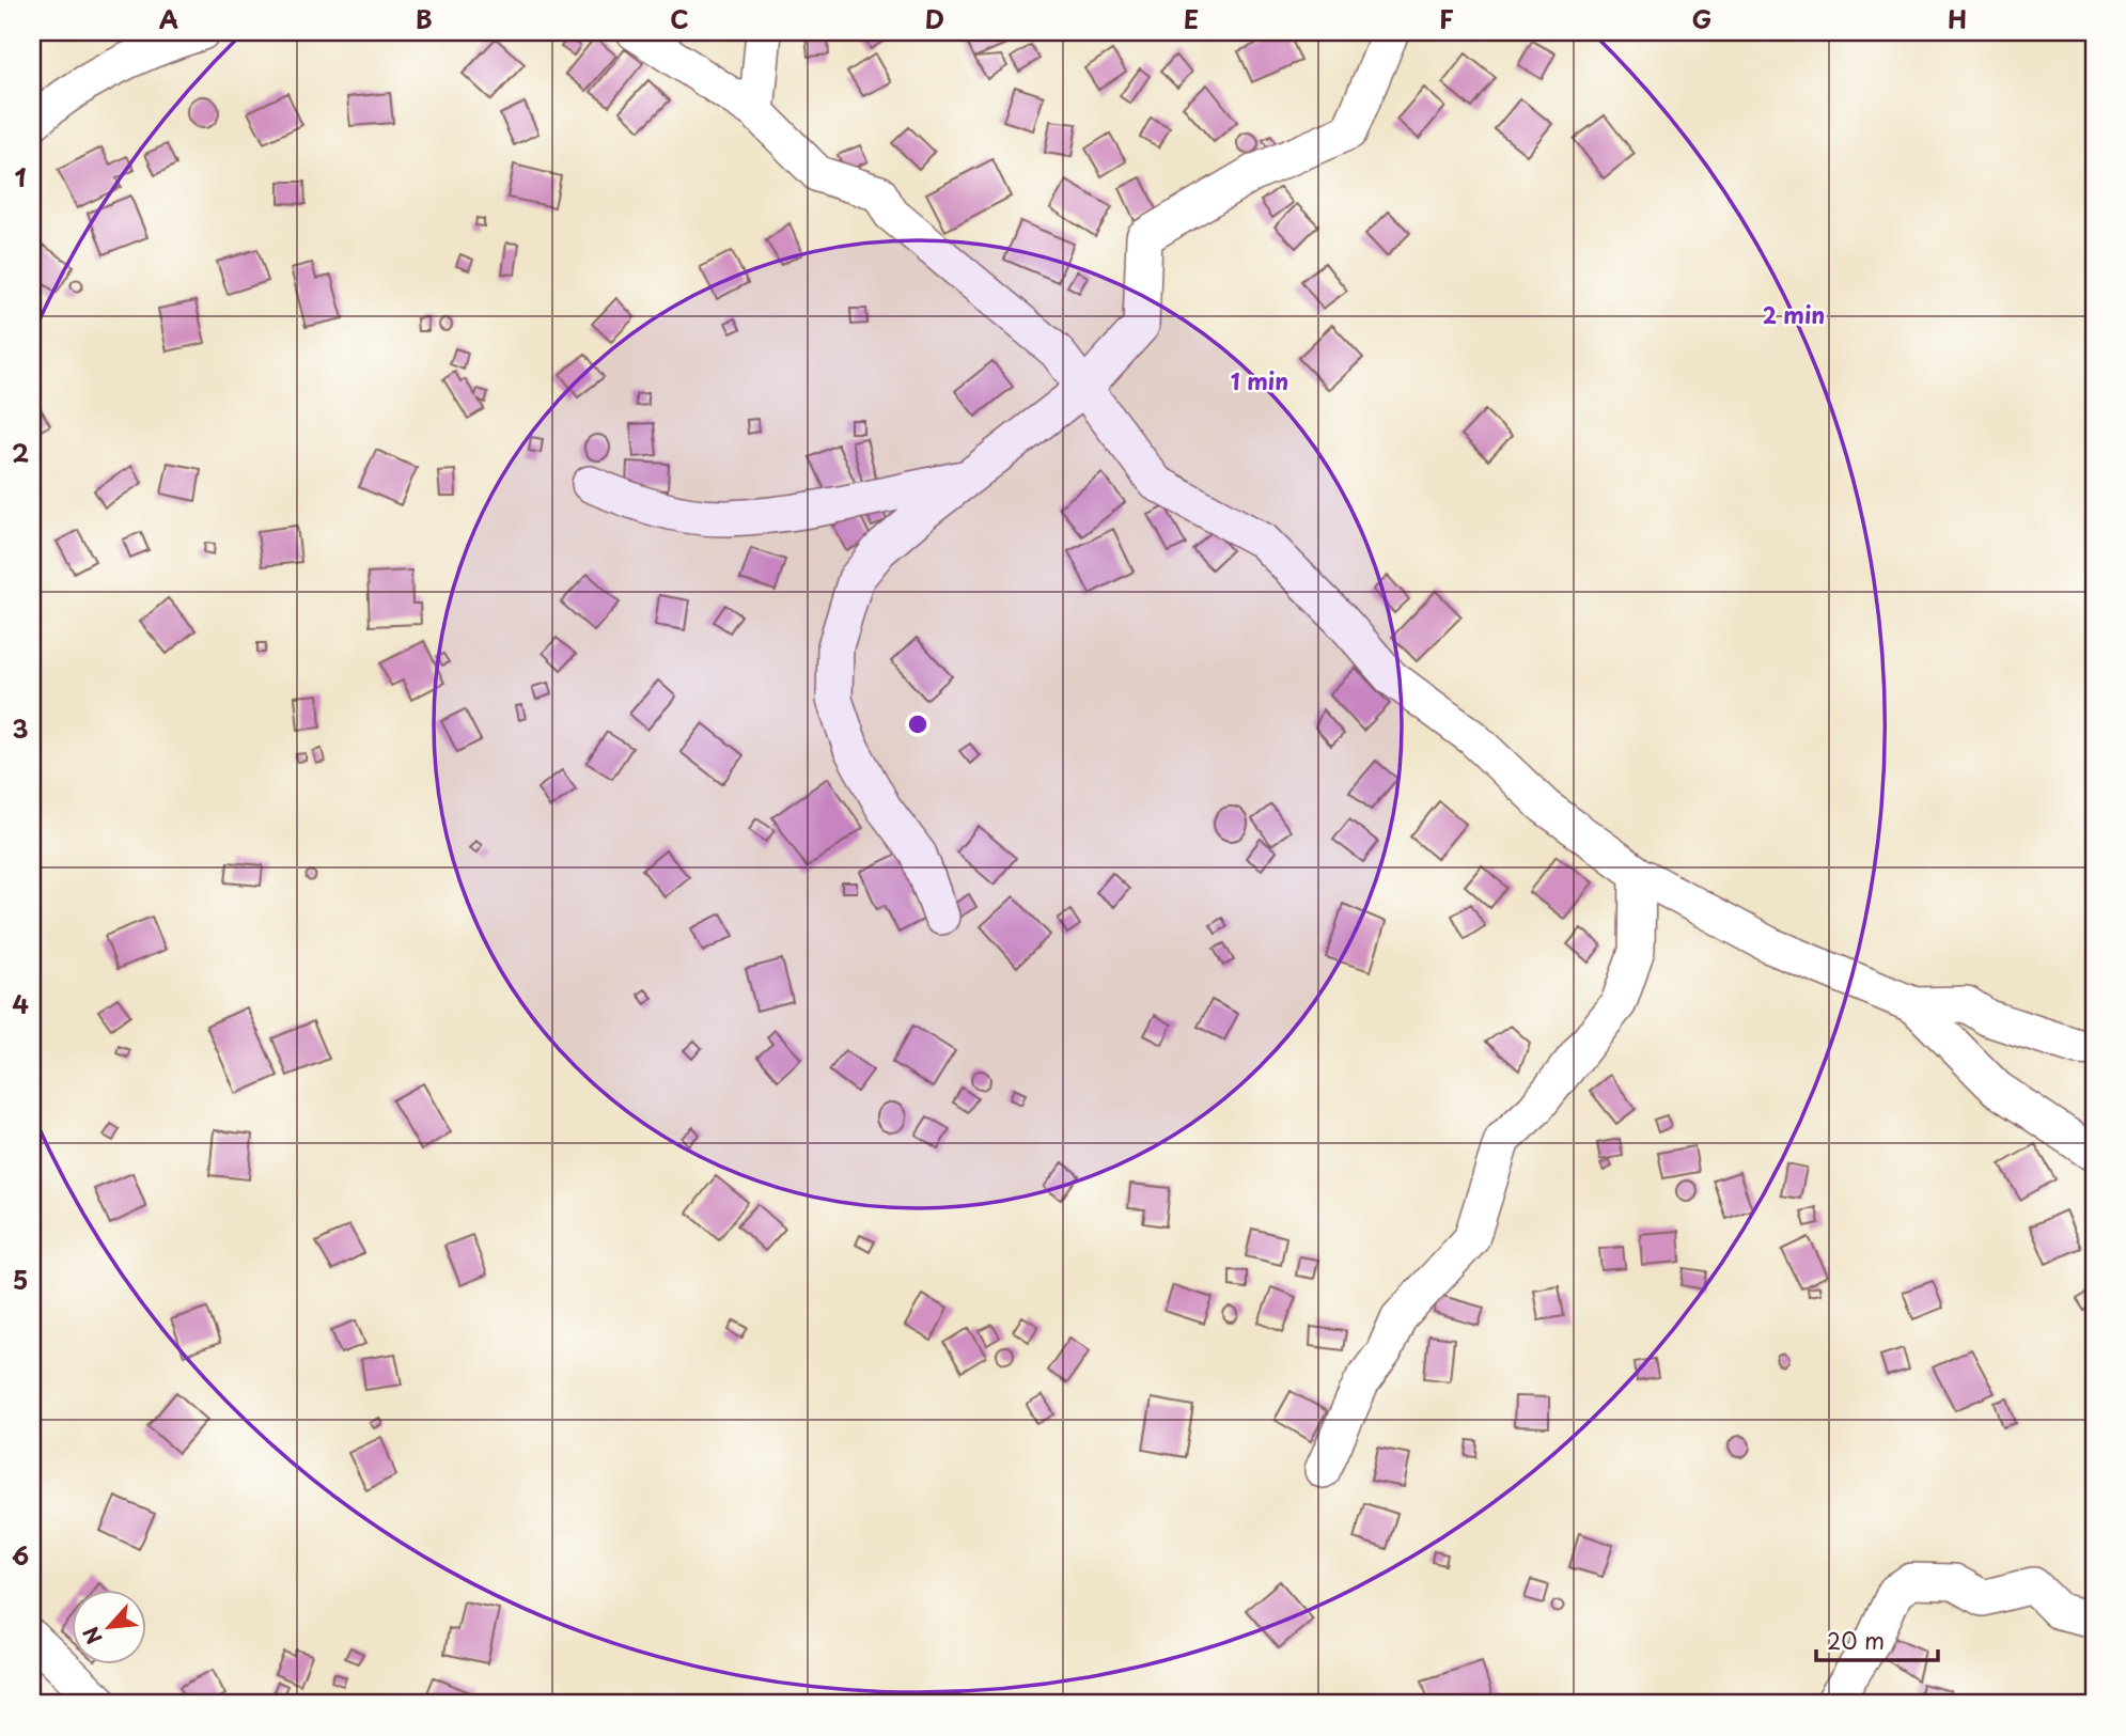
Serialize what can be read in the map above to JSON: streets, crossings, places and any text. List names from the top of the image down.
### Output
{
  "scale_bar": "20 m",
  "north": "bottom left",
  "grid": {
    "columns": [
      "A",
      "B",
      "C",
      "D",
      "E",
      "F",
      "G",
      "H"
    ],
    "rows": [
      "1",
      "2",
      "3",
      "4",
      "5",
      "6"
    ]
  },
  "rings": ["2 min", "1 min"]
}
